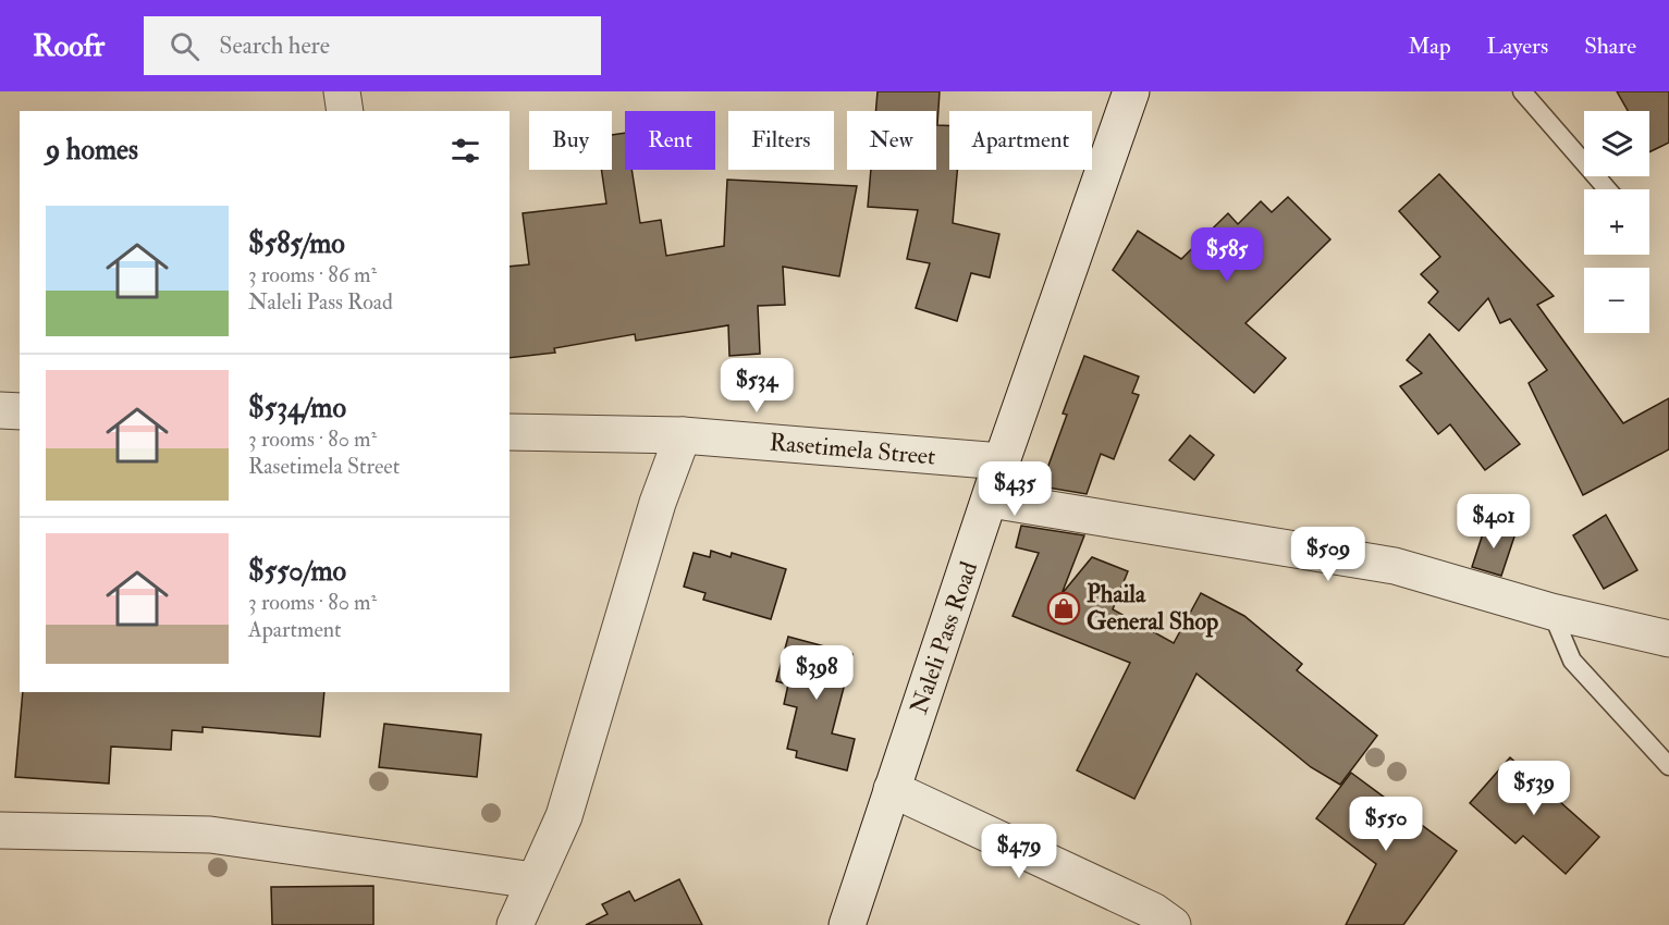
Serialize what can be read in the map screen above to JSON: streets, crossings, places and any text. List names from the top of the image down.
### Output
{
  "streets": {
    "street": ["Rasetimela Street", "Naleli Pass Road"]
  },
  "crossings": [
    ["Rasetimela Street", "Naleli Pass Road"]
  ],
  "places": {
    "shop": ["Phaila General Shop"]
  },
  "page": {
    "header": "Roofr",
    "search": "Search here",
    "nav": ["Map", "Layers", "Share"],
    "map_buttons": ["+", "−"],
    "chip": [
      "Buy",
      "Rent",
      "Filters",
      "New",
      "Apartment"
    ],
    "heading": "9 homes",
    "list": [
      {
        "name": "$585/mo",
        "note": "3 rooms · 86 m² · Naleli Pass Road"
      },
      {
        "name": "$534/mo",
        "note": "3 rooms · 80 m² · Rasetimela Street"
      },
      {
        "name": "$550/mo",
        "note": "3 rooms · 80 m² · Apartment"
      }
    ],
    "price": [
      "$585",
      "$534",
      "$435",
      "$401",
      "$509",
      "$398",
      "$539",
      "$550",
      "$479"
    ]
  }
}
